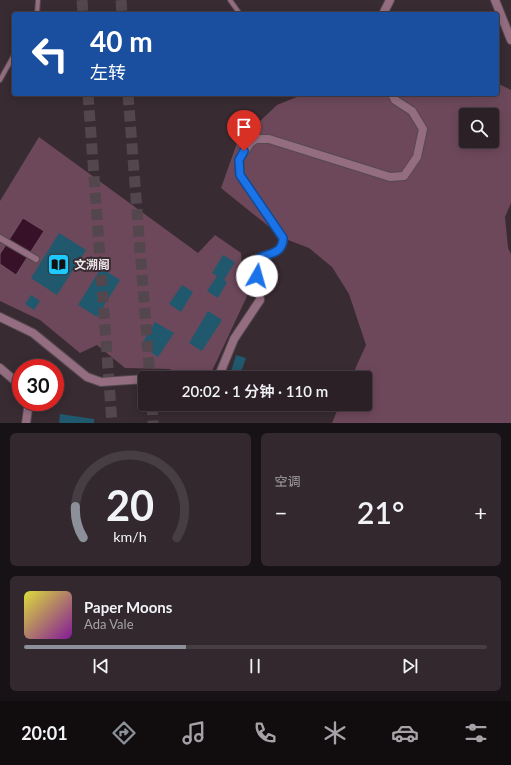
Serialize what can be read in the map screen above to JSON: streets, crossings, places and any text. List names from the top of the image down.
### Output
{
  "places": {
    "library": ["文溯阁"]
  },
  "page": {
    "turn": ["40 m", "左转"],
    "limit": "30",
    "trip": "20:02 · 1 分钟 · 110 m",
    "tile": "空调",
    "heat": ["−", "21°", "+"],
    "song": ["Paper Moons", "Ada Vale"],
    "tabs": "20:01",
    "gauge": ["20", "km/h"]
  }
}
